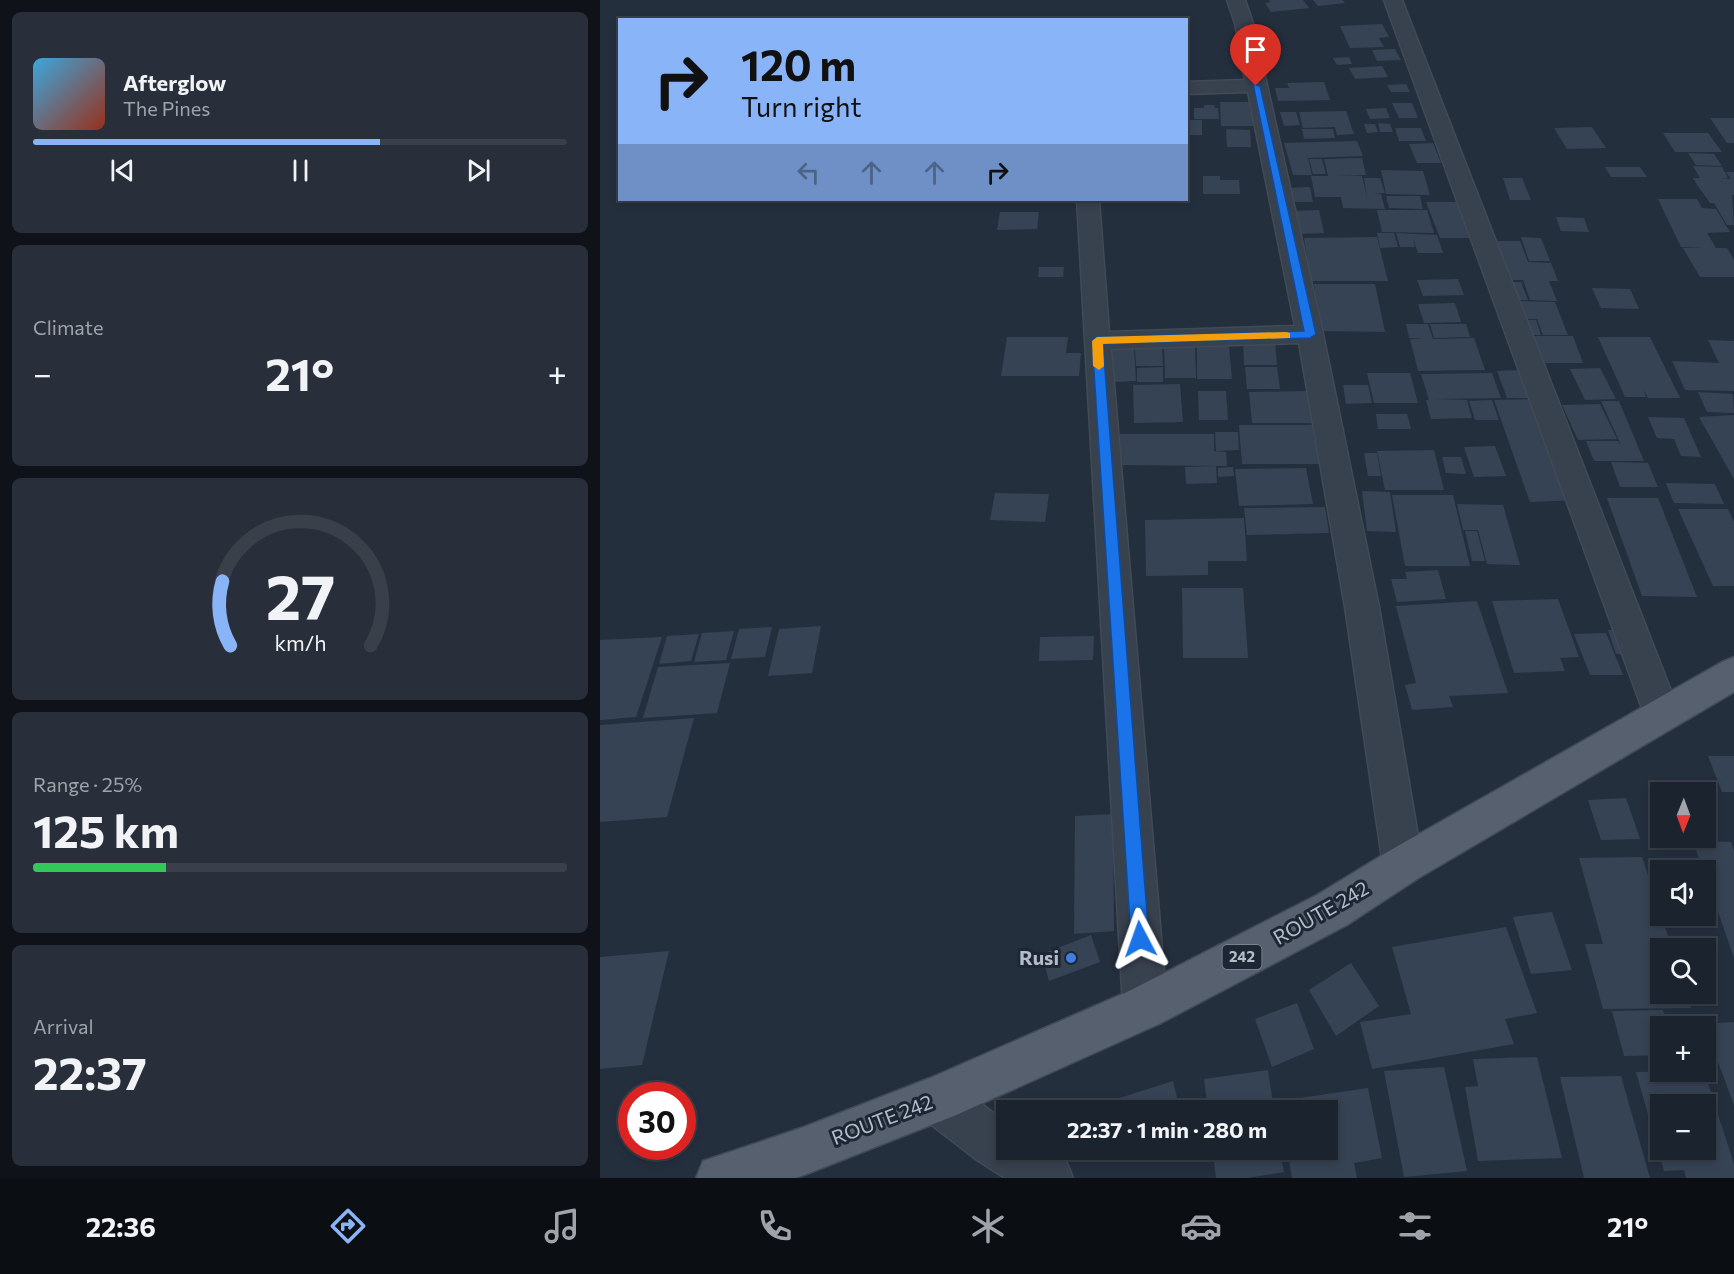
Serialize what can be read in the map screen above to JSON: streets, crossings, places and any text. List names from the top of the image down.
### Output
{
  "streets": {
    "main road": ["ROUTE 242", "242"]
  },
  "places": ["Rusi"],
  "north": "bottom",
  "page": {
    "turn": ["120 m", "Turn right"],
    "song": ["Afterglow", "The Pines"],
    "tile": [
      "Climate",
      ["Range · 25%", "125 km"],
      ["Arrival", "22:37"]
    ],
    "heat": ["−", "21°", "+"],
    "map_buttons": ["+", "−"],
    "limit": "30",
    "trip": "22:37 · 1 min · 280 m",
    "tabs": ["22:36", "21°"],
    "gauge": ["27", "km/h"]
  }
}
